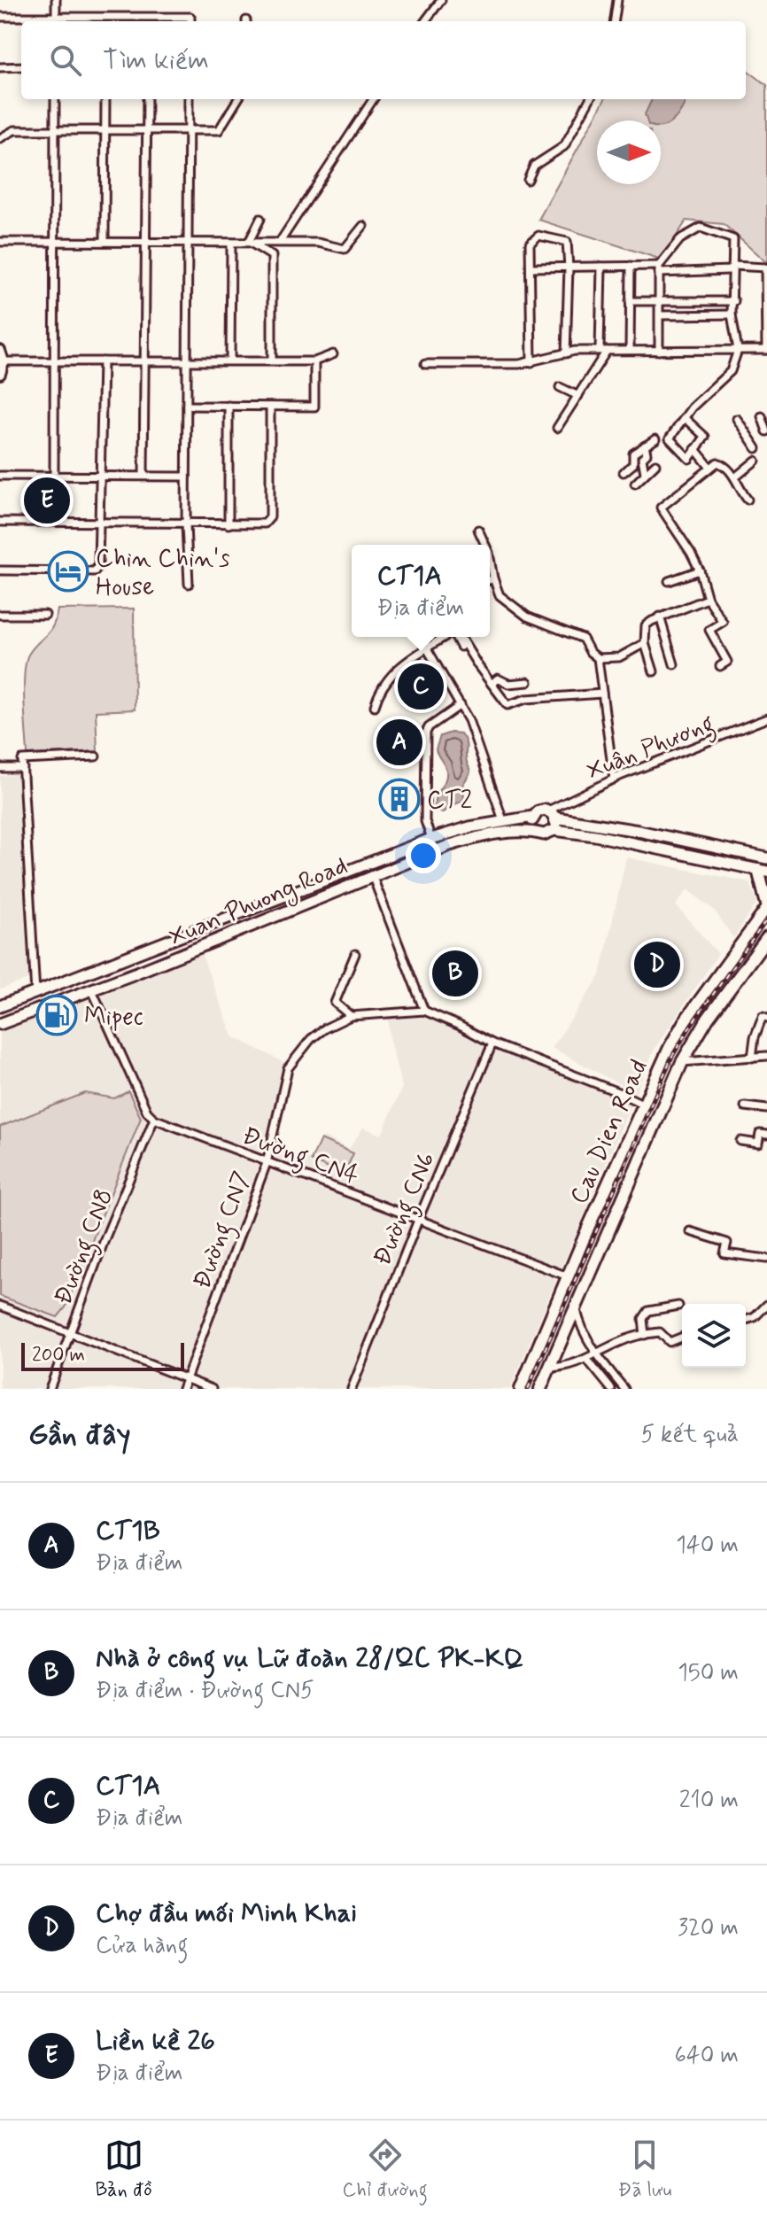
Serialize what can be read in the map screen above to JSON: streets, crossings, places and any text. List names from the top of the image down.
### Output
{
  "streets": {
    "highway": ["Cau Dien Road"],
    "main road": ["Xuan Phuong Road"],
    "street": [
      "Xuân Phương",
      "Đường CN4",
      "Đường CN6",
      "Đường CN7",
      "Đường CN8"
    ]
  },
  "crossings": [
    ["Xuân Phương", "Xuan Phuong Road"],
    ["Cau Dien Road", "Đường CN4"],
    ["Đường CN4", "Đường CN6"],
    ["Đường CN4", "Đường CN7"],
    ["Đường CN4", "Đường CN8"]
  ],
  "places": {
    "hotel": ["Chin Chin's House"],
    "building": ["CT2"],
    "fuel station": ["Mipec"]
  },
  "scale_bar": "200 m",
  "north": "right",
  "page": {
    "search": "Tìm kiếm",
    "pins": [
      "E",
      "C",
      "A",
      "D",
      "B"
    ],
    "popup": ["CT1A", "Địa điểm"],
    "scale": "200 m",
    "heading": ["Gần đây", "5 kết quả"],
    "list": [
      {
        "mark": "A",
        "name": "CT1B",
        "note": "Địa điểm",
        "value": "140 m"
      },
      {
        "mark": "B",
        "name": "Nhà ở công vụ Lữ đoàn 28/QC PK-KQ",
        "note": "Địa điểm · Đường CN5",
        "value": "150 m"
      },
      {
        "mark": "C",
        "name": "CT1A",
        "note": "Địa điểm",
        "value": "210 m"
      },
      {
        "mark": "D",
        "name": "Chợ đầu mối Minh Khai",
        "note": "Cửa hàng",
        "value": "320 m"
      },
      {
        "mark": "E",
        "name": "Liền kề 26",
        "note": "Địa điểm",
        "value": "640 m"
      }
    ],
    "nav": ["Bản đồ", "Chỉ đường", "Đã lưu"]
  }
}
